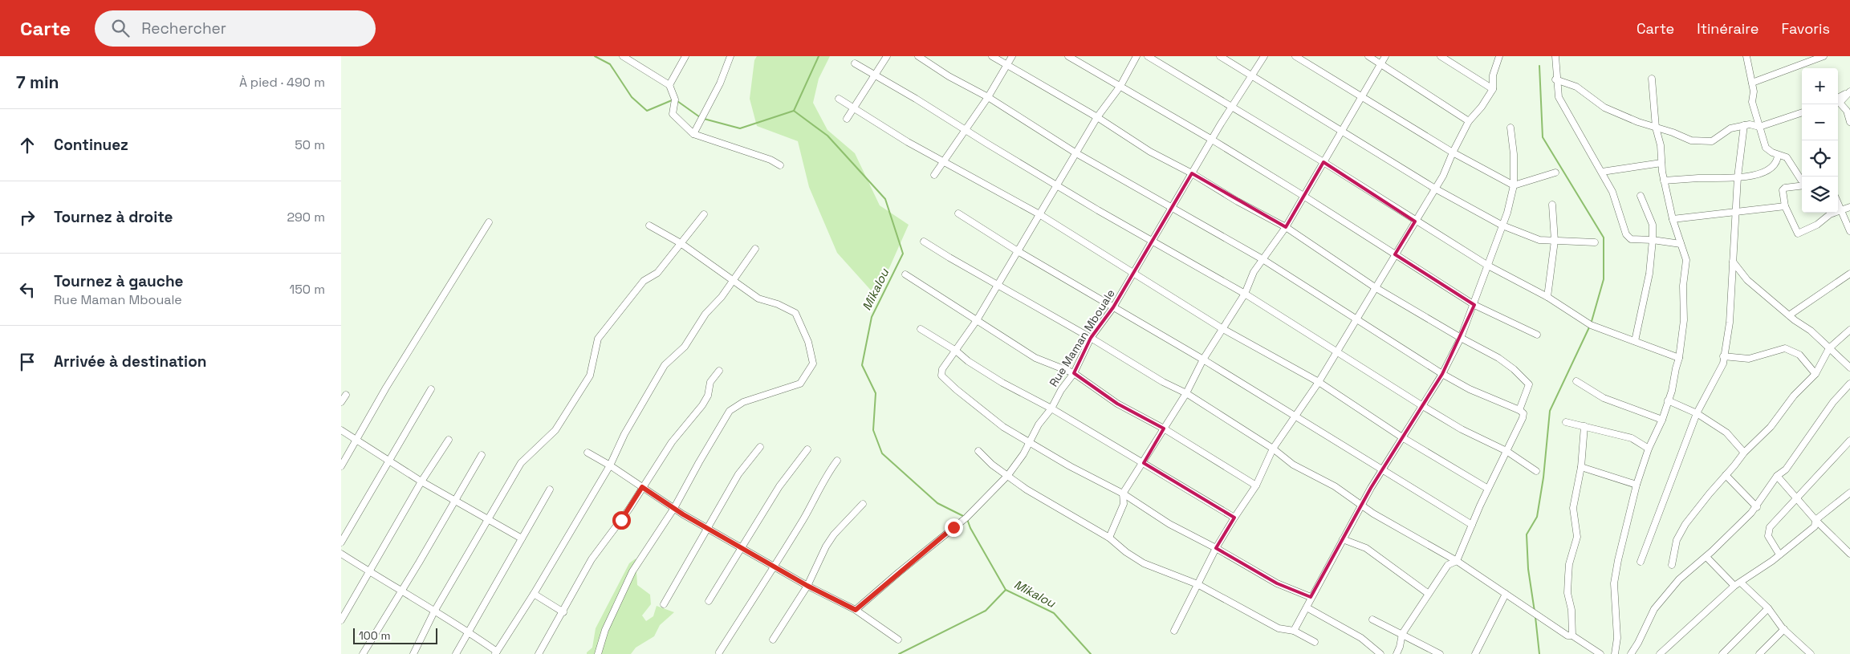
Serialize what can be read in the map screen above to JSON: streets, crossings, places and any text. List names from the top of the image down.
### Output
{
  "streets": {
    "street": ["Rue Maman Mbouale"]
  },
  "water": ["Mikalou"],
  "scale_bar": "100 m",
  "page": {
    "header": "Carte",
    "search": "Rechercher",
    "nav": ["Carte", "Itinéraire", "Favoris"],
    "heading": ["7 min", "À pied · 490 m"],
    "map_buttons": ["+", "−"],
    "list": [
      ["Continuez", "50 m"],
      ["Tournez à droite", "290 m"],
      ["Tournez à gauche", "Rue Maman Mbouale", "150 m"],
      "Arrivée à destination"
    ],
    "scale": "100 m"
  }
}
